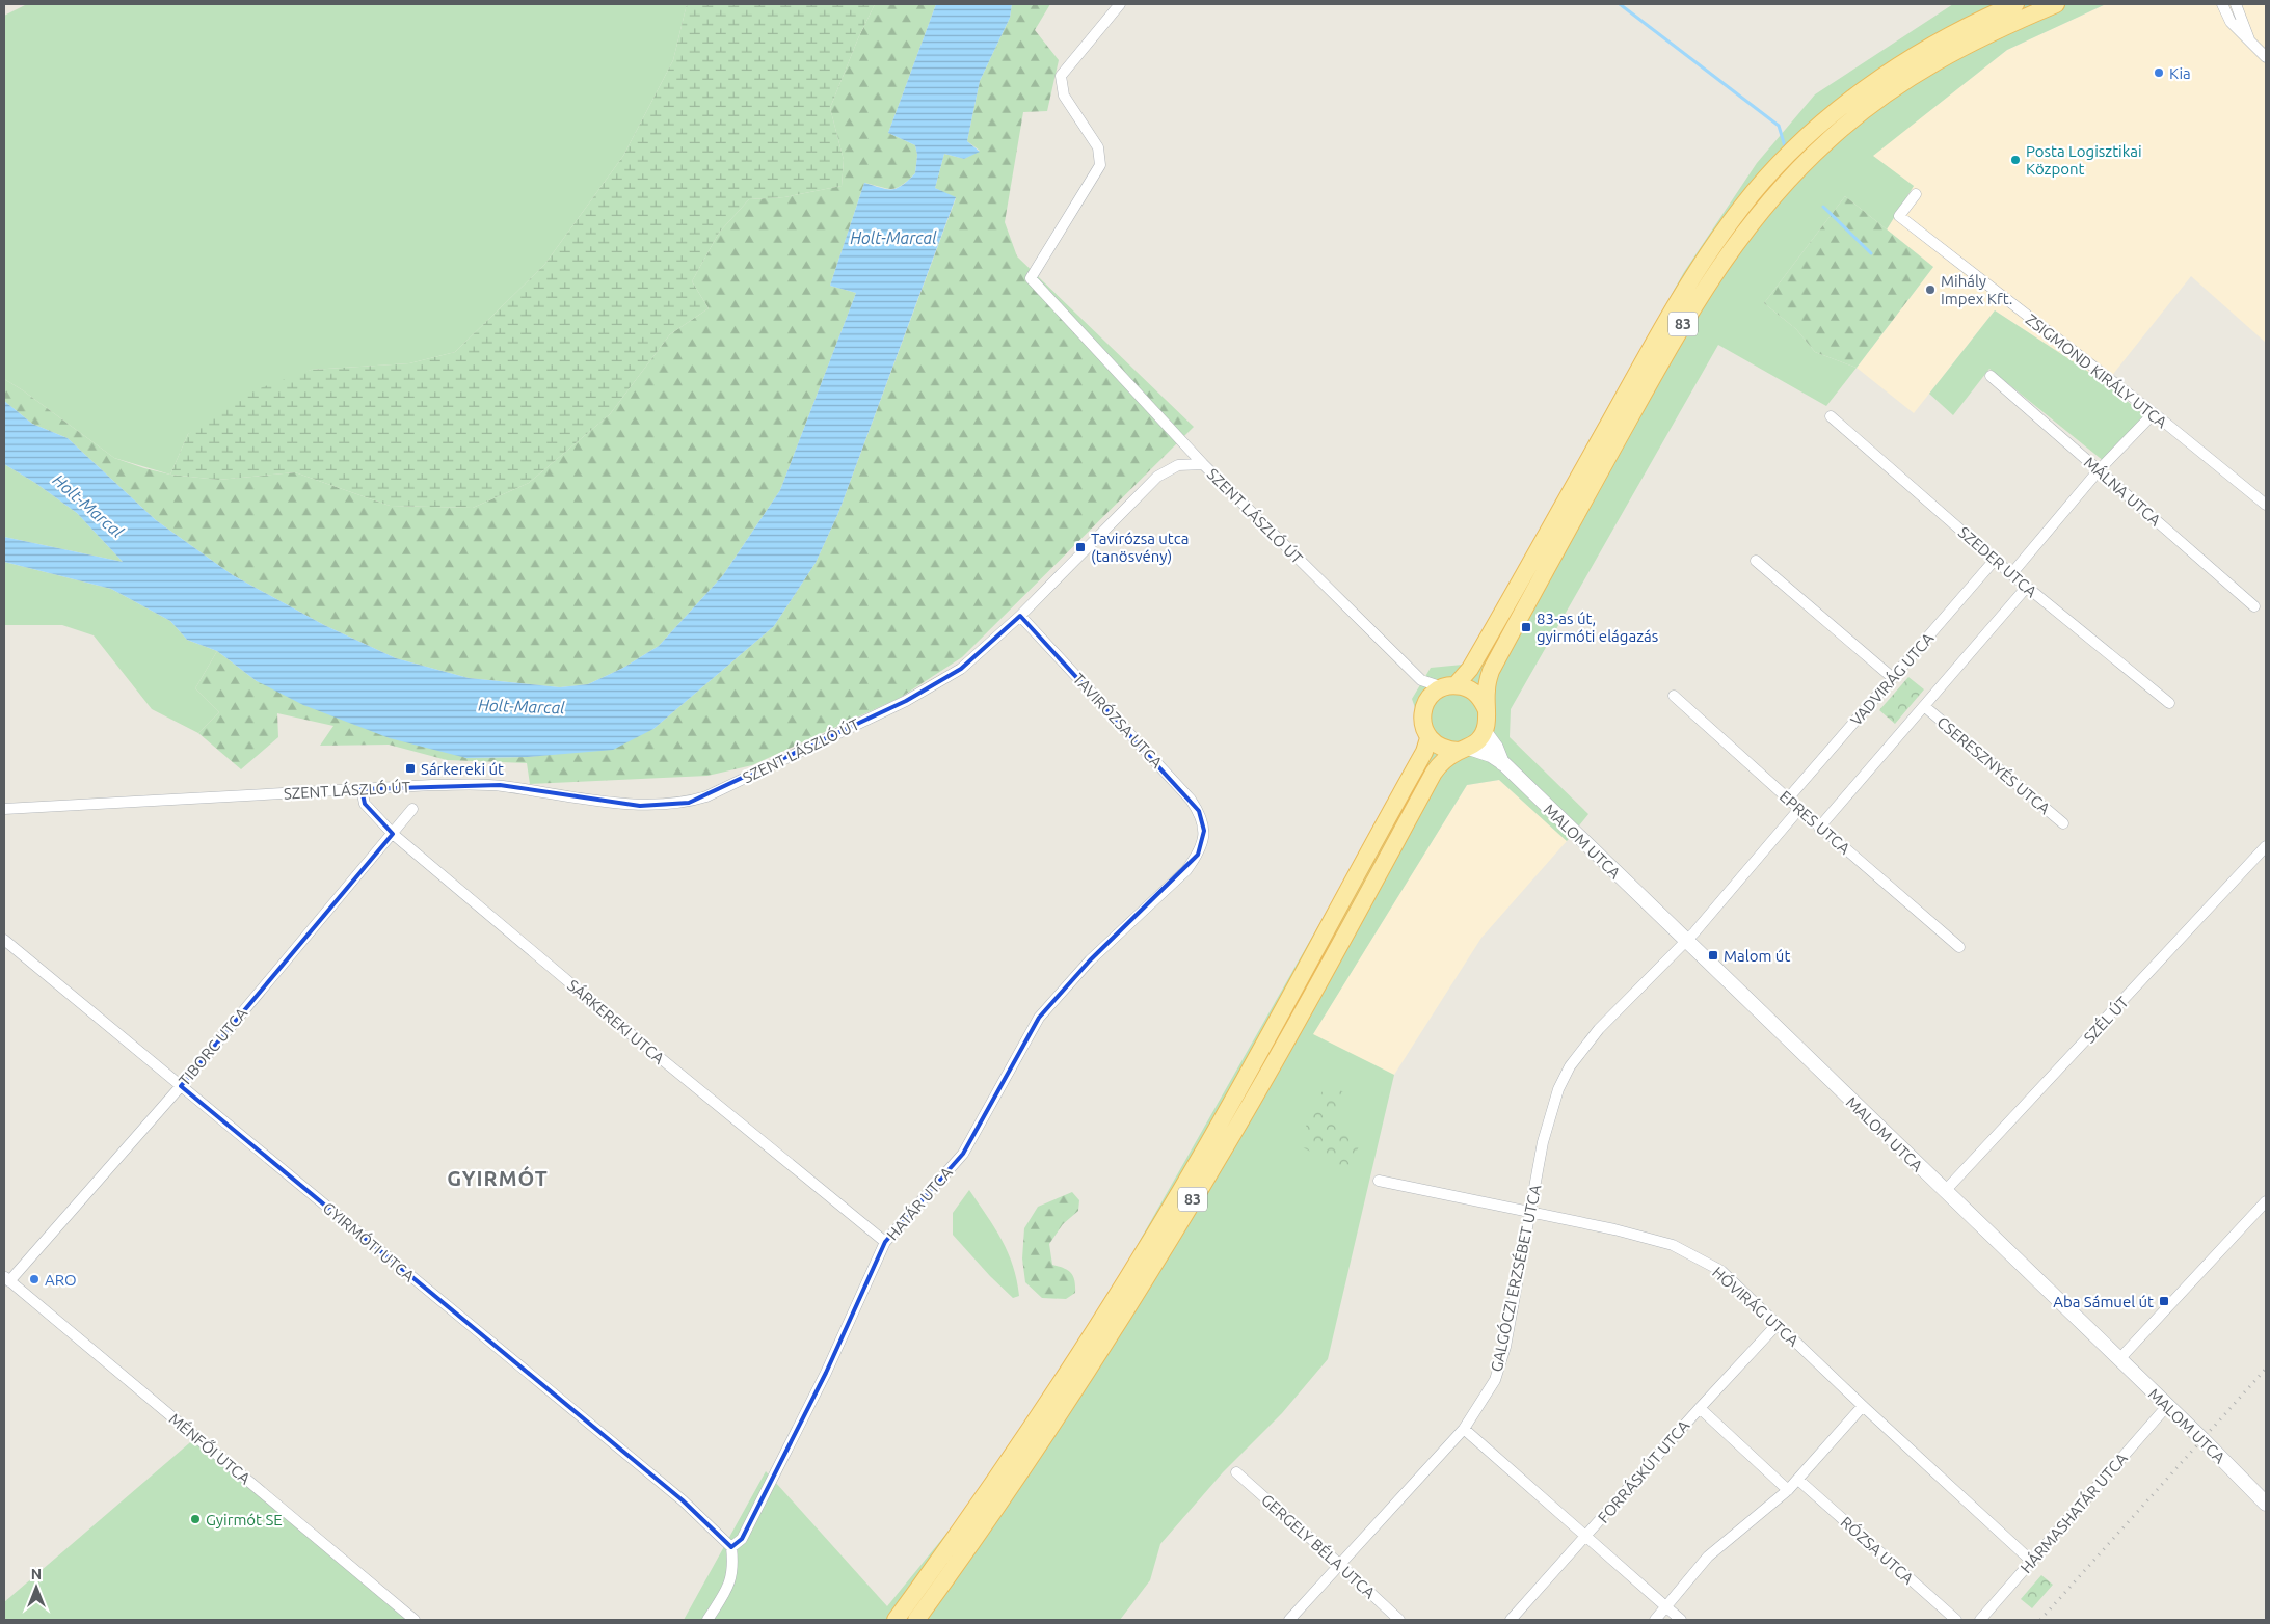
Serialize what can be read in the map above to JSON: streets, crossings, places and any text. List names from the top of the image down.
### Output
{
  "streets": {
    "main road": ["83", "MALOM UTCA"],
    "street": [
      "ZSIGMOND KIRÁLY UTCA",
      "MÁLNA UTCA",
      "SZENT LÁSZLÓ ÚT",
      "SZEDER UTCA",
      "VADVIRÁG UTCA",
      "TAVIRÓZSA UTCA",
      "CSERESZNYÉS UTCA",
      "EPRES UTCA",
      "SZÉL ÚT",
      "SÁRKEREKI UTCA",
      "TIBORC UTCA",
      "HATÁR UTCA",
      "GYIRMÓTI UTCA",
      "GALGÓCZI ERZSÉBET UTCA",
      "HÓVIRÁG UTCA",
      "MÉNFŐI UTCA",
      "FORRÁSKÚT UTCA",
      "HÁRMASHATÁR UTCA",
      "GERGELY BÉLA UTCA",
      "RÓZSA UTCA"
    ]
  },
  "crossings": [
    ["83", "SZENT LÁSZLÓ ÚT"],
    ["SZENT LÁSZLÓ ÚT", "TAVIRÓZSA UTCA"],
    ["SZENT LÁSZLÓ ÚT", "SÁRKEREKI UTCA"],
    ["SZEDER UTCA", "VADVIRÁG UTCA"],
    ["VADVIRÁG UTCA", "EPRES UTCA"],
    ["TAVIRÓZSA UTCA", "HATÁR UTCA"],
    ["MALOM UTCA", "SZÉL ÚT"],
    ["MALOM UTCA", "GALGÓCZI ERZSÉBET UTCA"],
    ["MALOM UTCA", "HÁRMASHATÁR UTCA"],
    ["SÁRKEREKI UTCA", "TIBORC UTCA"],
    ["SÁRKEREKI UTCA", "HATÁR UTCA"],
    ["TIBORC UTCA", "GYIRMÓTI UTCA"],
    ["TIBORC UTCA", "MÉNFŐI UTCA"],
    ["HATÁR UTCA", "GYIRMÓTI UTCA"],
    ["GALGÓCZI ERZSÉBET UTCA", "HÓVIRÁG UTCA"],
    ["GALGÓCZI ERZSÉBET UTCA", "GERGELY BÉLA UTCA"],
    ["HÓVIRÁG UTCA", "FORRÁSKÚT UTCA"],
    ["HÓVIRÁG UTCA", "HÁRMASHATÁR UTCA"]
  ],
  "districts": ["GYIRMÓT"],
  "water": ["Holt-Marcal"],
  "places": {
    "other": [
      "Kia",
      "Posta Logisztikai Központ",
      "Mihály Impex Kft.",
      "ARO",
      "Gyirmót SE"
    ],
    "transit": [
      "Tavirózsa utca (tanösvény)",
      "83-as út, gyirmóti elágazás",
      "Sárkereki út",
      "Malom út",
      "Aba Sámuel út"
    ]
  },
  "north": "top"
}
